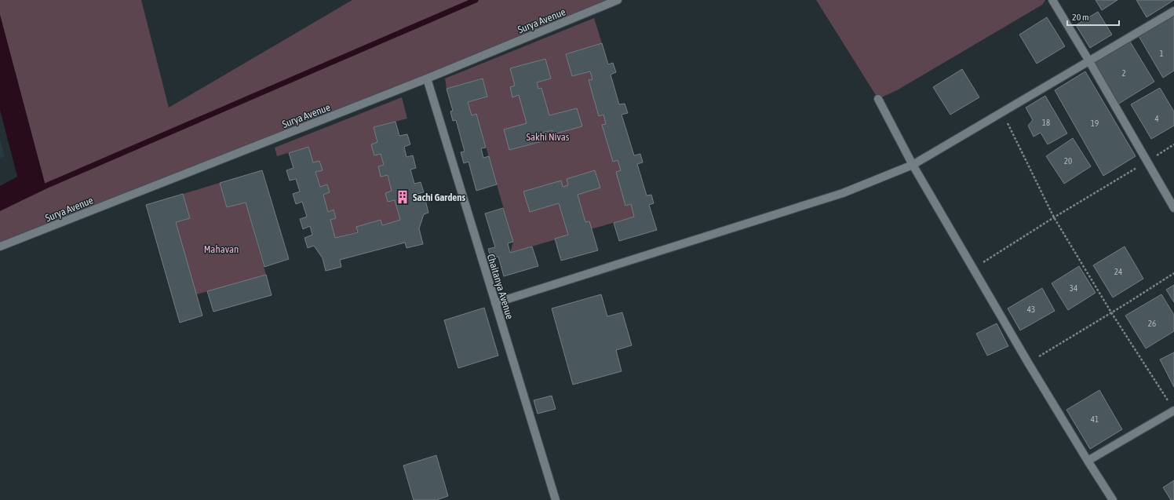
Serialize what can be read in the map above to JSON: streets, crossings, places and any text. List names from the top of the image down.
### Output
{
  "streets": {
    "street": ["Surya Avenue", "Chaitanya Avenue"]
  },
  "crossings": [
    ["Surya Avenue", "Chaitanya Avenue"]
  ],
  "parks": ["Sakhi Nivas", "Mahavan"],
  "places": {
    "building": ["Sachi Gardens"]
  },
  "house_numbers": [
    "1",
    "2",
    "4",
    "18",
    "19",
    "20",
    "24",
    "34",
    "43",
    "26",
    "41"
  ],
  "scale_bar": "20 m"
}
